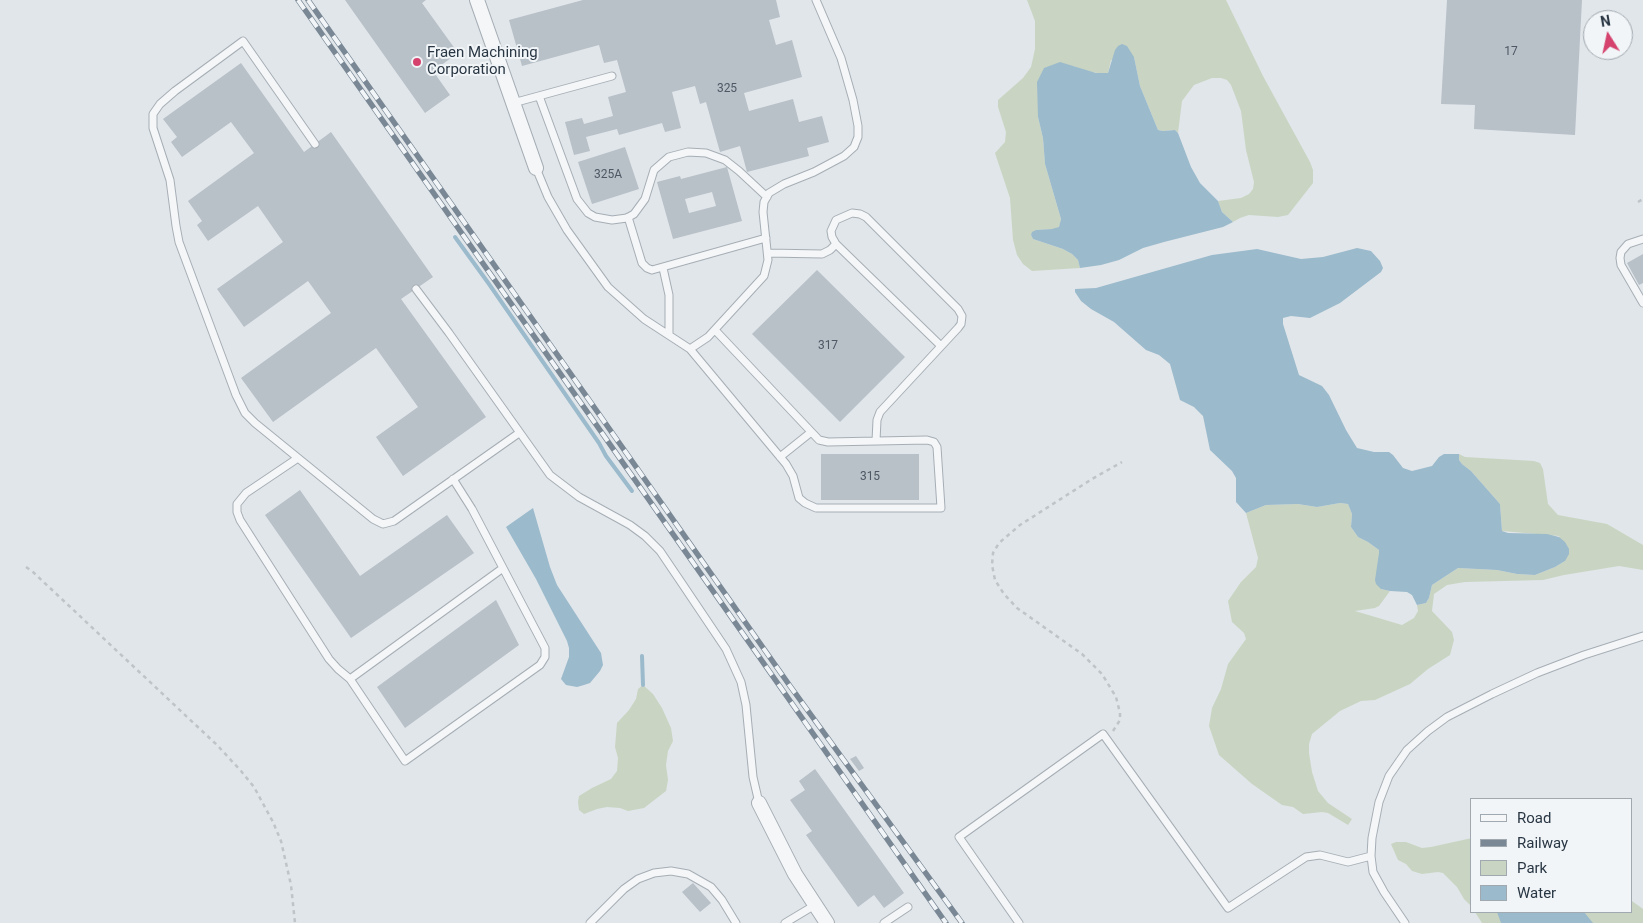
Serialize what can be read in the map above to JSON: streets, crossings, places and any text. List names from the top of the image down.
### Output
{
  "places": ["Fraen Machining Corporation"],
  "house_numbers": [
    "17",
    "325",
    "325A",
    "317",
    "315"
  ],
  "legend": [
    "Road",
    "Railway",
    "Park",
    "Water"
  ],
  "north": "top"
}
